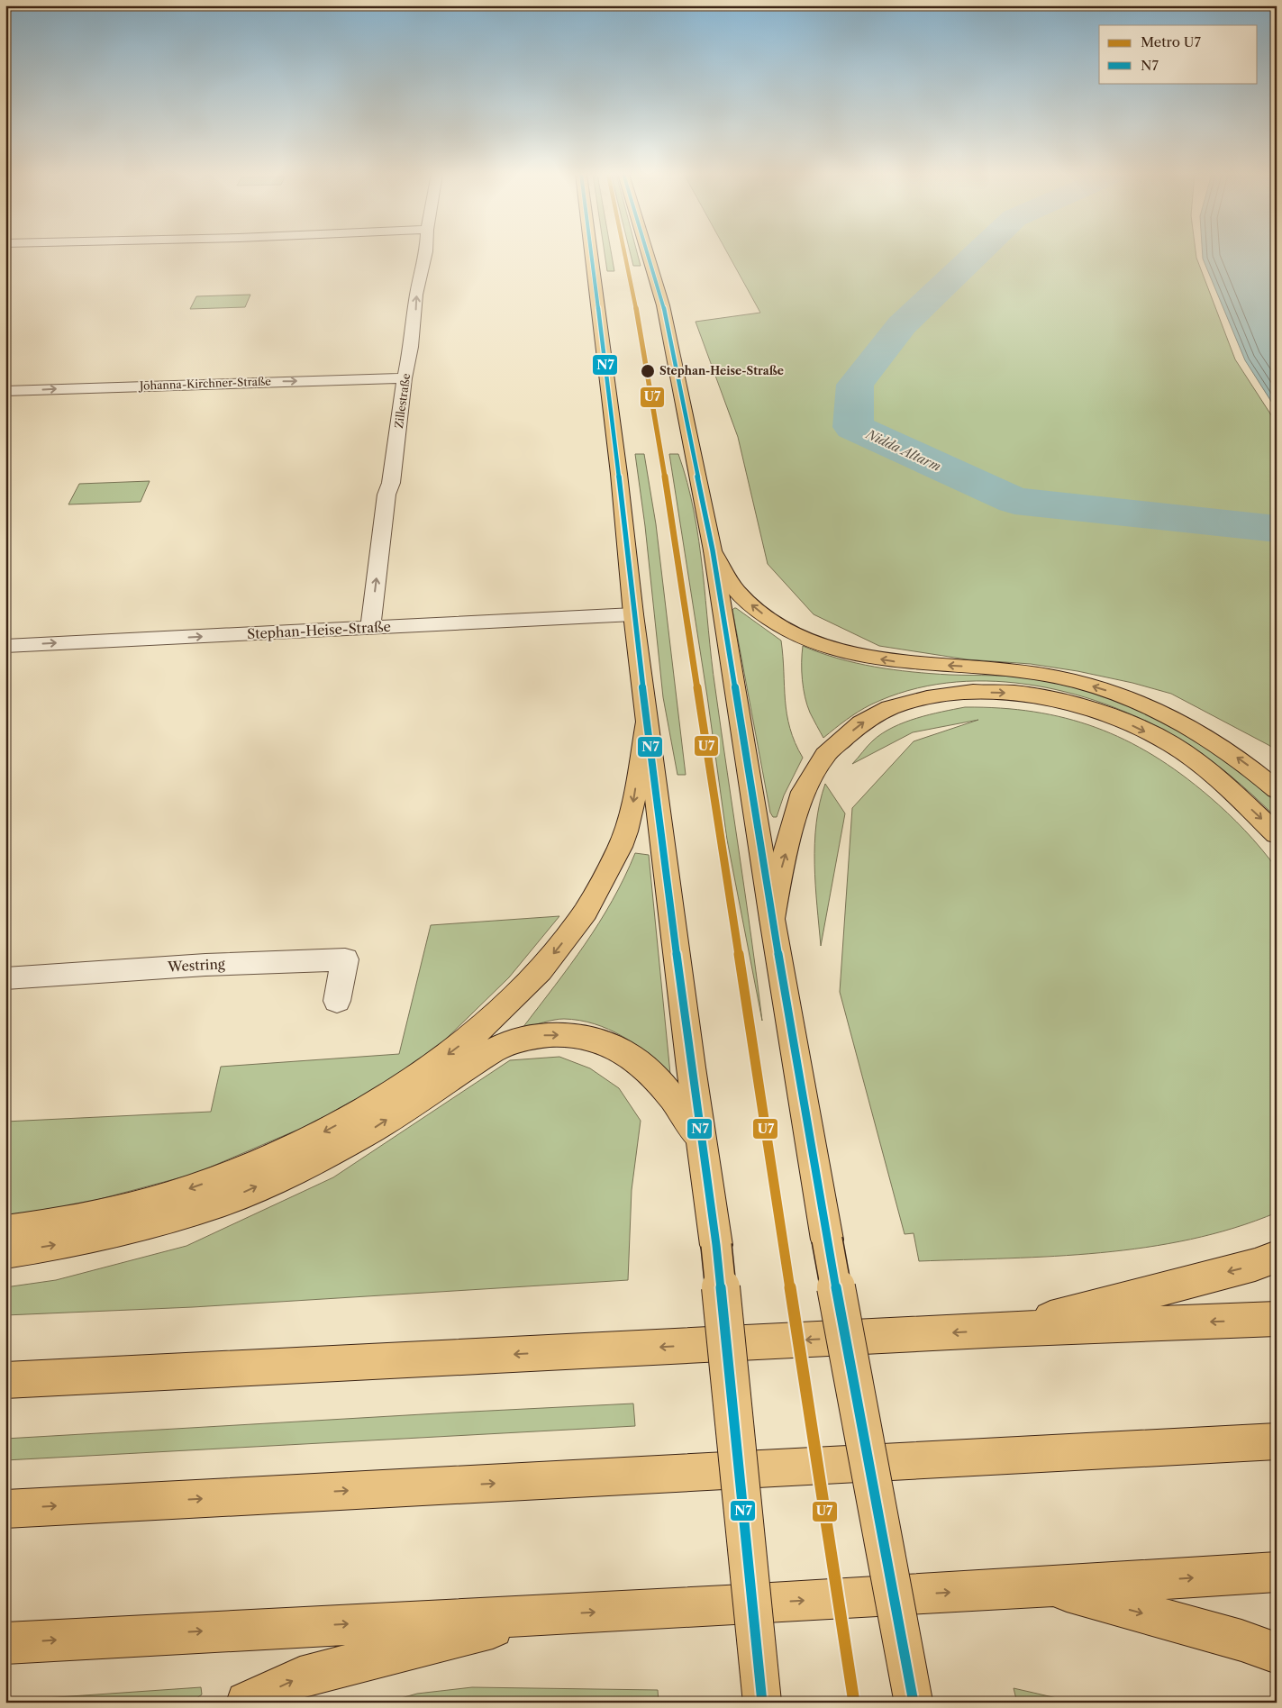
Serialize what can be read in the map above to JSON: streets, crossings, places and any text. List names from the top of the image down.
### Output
{
  "streets": {
    "street": [
      "Johanna-Kirchner-Straße",
      "Zillestraße",
      "Stephan-Heise-Straße",
      "Westring"
    ]
  },
  "crossings": [
    ["Johanna-Kirchner-Straße", "Zillestraße"],
    ["Zillestraße", "Stephan-Heise-Straße"]
  ],
  "one_way": ["Johanna-Kirchner-Straße", "Zillestraße", "Stephan-Heise-Straße"],
  "water": ["Nidda Altarm"],
  "places": ["Stephan-Heise-Straße"],
  "lines": ["metro line U7", "transit line N7"],
  "legend": ["Metro U7", "N7"]
}
